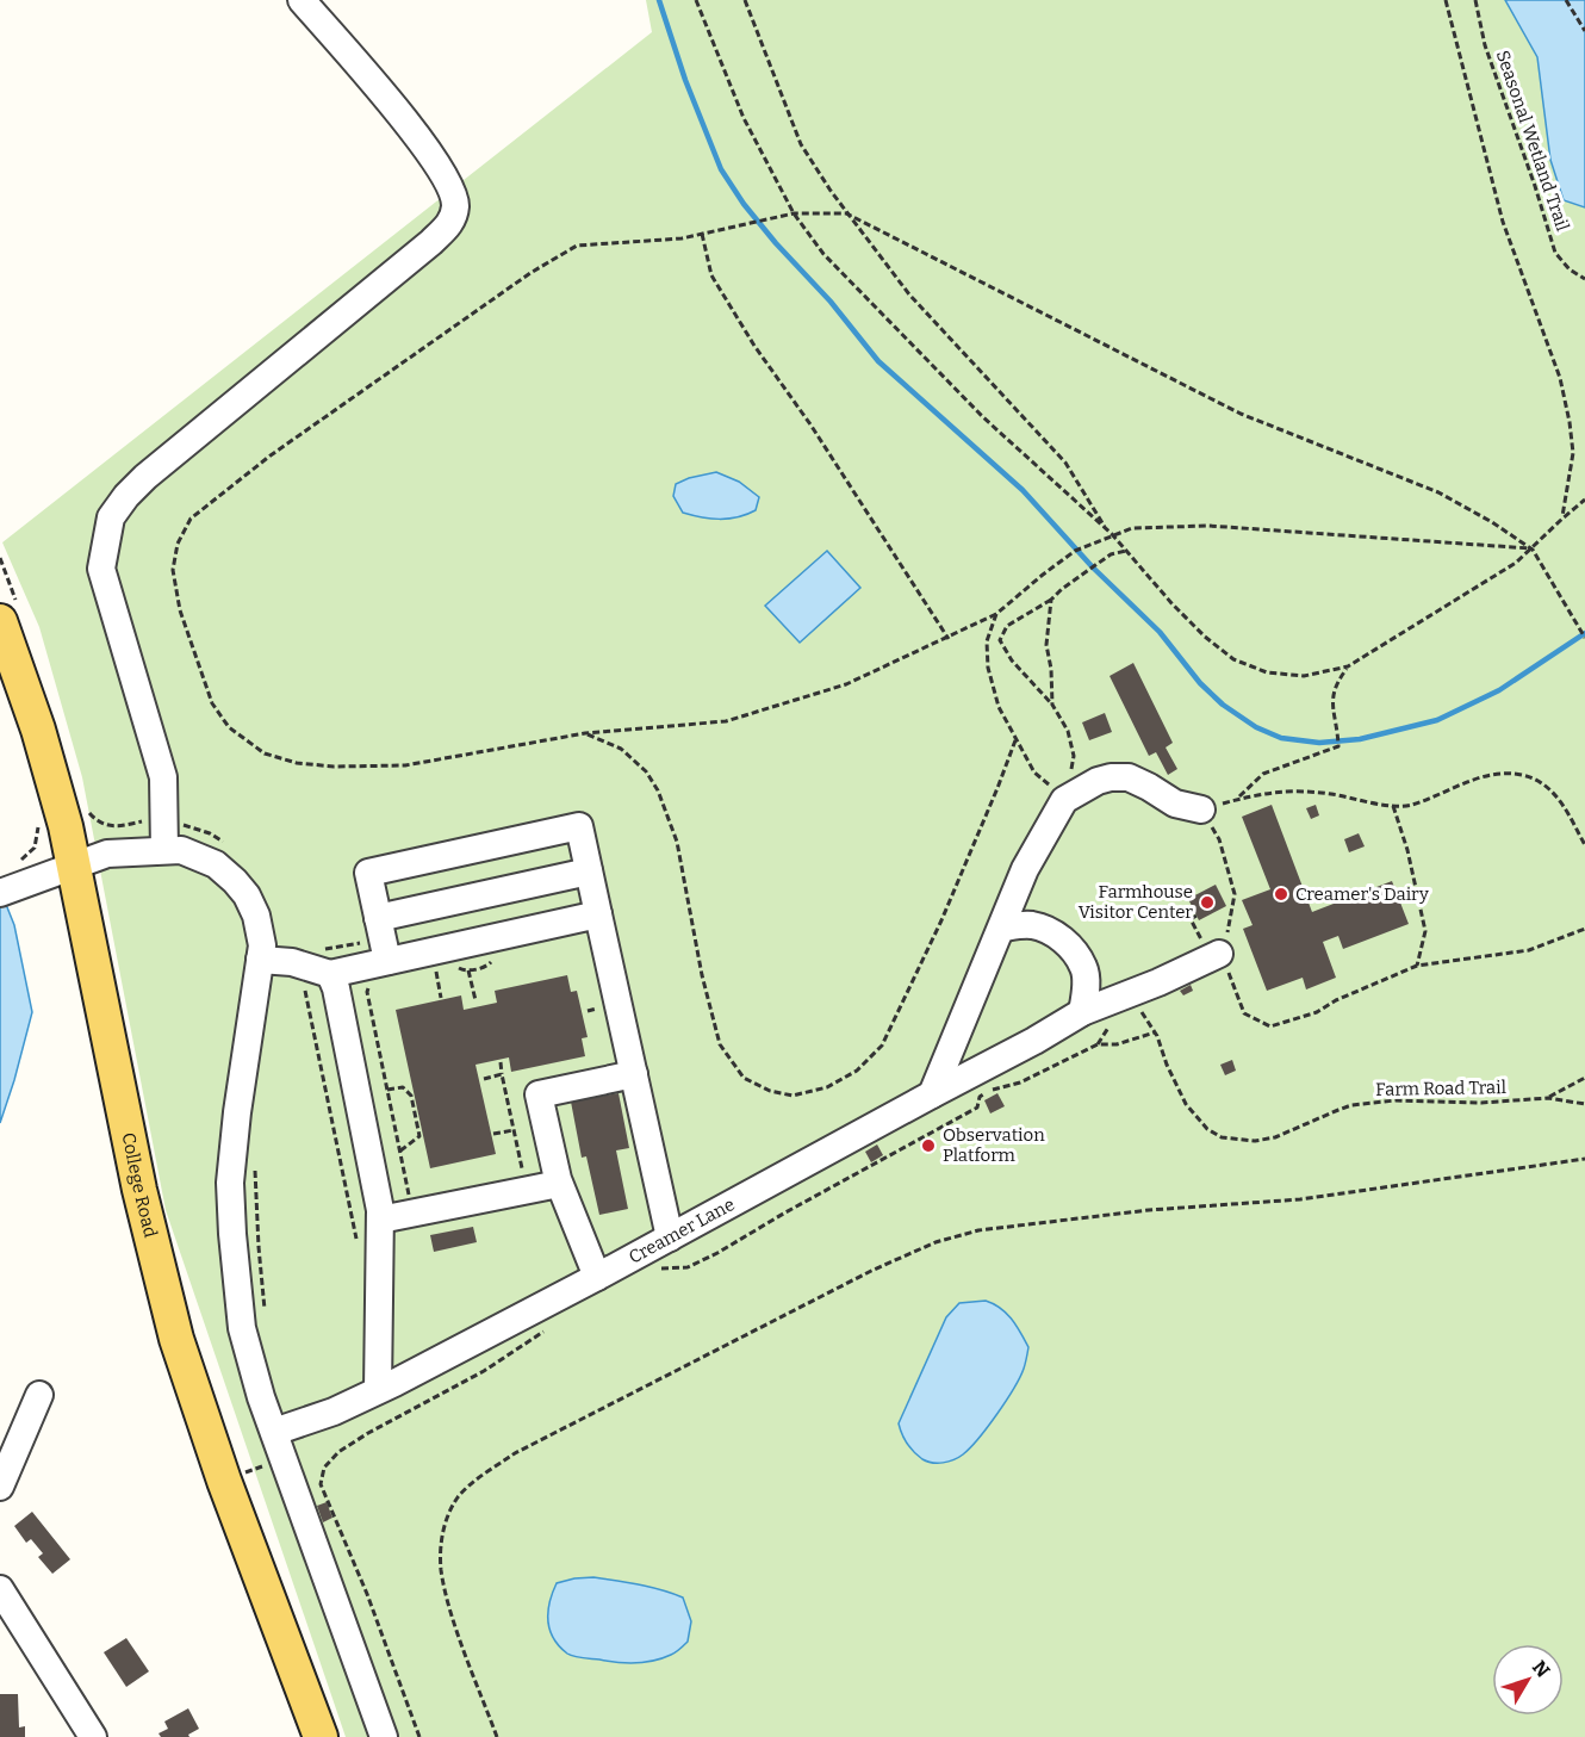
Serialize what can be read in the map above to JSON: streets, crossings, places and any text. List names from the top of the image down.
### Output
{
  "streets": {
    "main road": ["College Road"],
    "street": ["Creamer Lane"],
    "path": ["Seasonal Wetland Trail", "Farm Road Trail"]
  },
  "crossings": [
    ["Farm Road Trail", "Creamer Lane"]
  ],
  "places": ["Creamer's Dairy", "Farmhouse Visitor Center", "Observation Platform"],
  "north": "top right"
}
